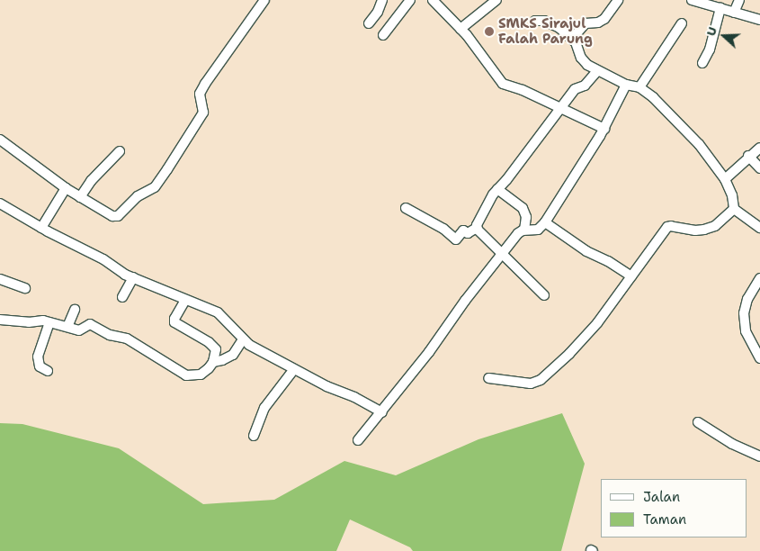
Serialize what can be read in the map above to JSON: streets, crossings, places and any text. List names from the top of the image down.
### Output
{
  "places": ["SMKS Sirajul Falah Parung"],
  "legend": ["Jalan", "Taman"],
  "north": "left"
}
